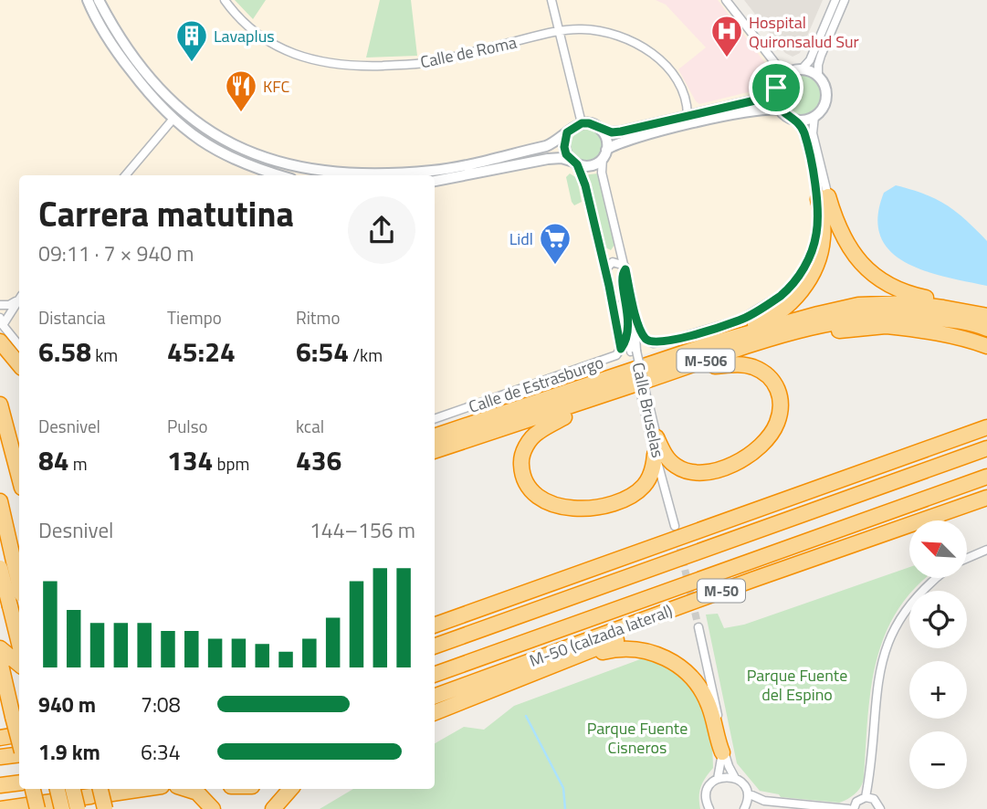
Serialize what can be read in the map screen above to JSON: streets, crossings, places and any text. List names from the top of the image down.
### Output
{
  "streets": {
    "highway": ["M-506", "M-50", "M-50 (calzada lateral)"],
    "street": ["Calle de Roma", "Calle de Estrasburgo", "Calle Bruselas"]
  },
  "crossings": [
    ["Calle de Estrasburgo", "Calle Bruselas"]
  ],
  "parks": ["Parque Fuente del Espino", "Parque Fuente Cisneros"],
  "places": {
    "hospital": ["Hospital Quironsalud Sur"],
    "building": ["Lavaplus"],
    "restaurant": ["KFC"],
    "supermarket": ["Lidl"]
  },
  "north": "top left",
  "page": {
    "heading": ["Carrera matutina", "09:11 · 7 × 940 m"],
    "stats": [
      ["Distancia", "6.58 km"],
      ["Tiempo", "45:24"],
      ["Ritmo", "6:54 /km"],
      ["Desnivel", "84 m"],
      ["Pulso", "134 bpm"],
      ["kcal", "436"]
    ],
    "chart": ["Desnivel", "144–156 m"],
    "map_buttons": ["+", "−"],
    "list": [
      {
        "name": "940 m",
        "note": "7:08"
      },
      {
        "name": "1.9 km",
        "note": "6:34"
      }
    ]
  }
}
